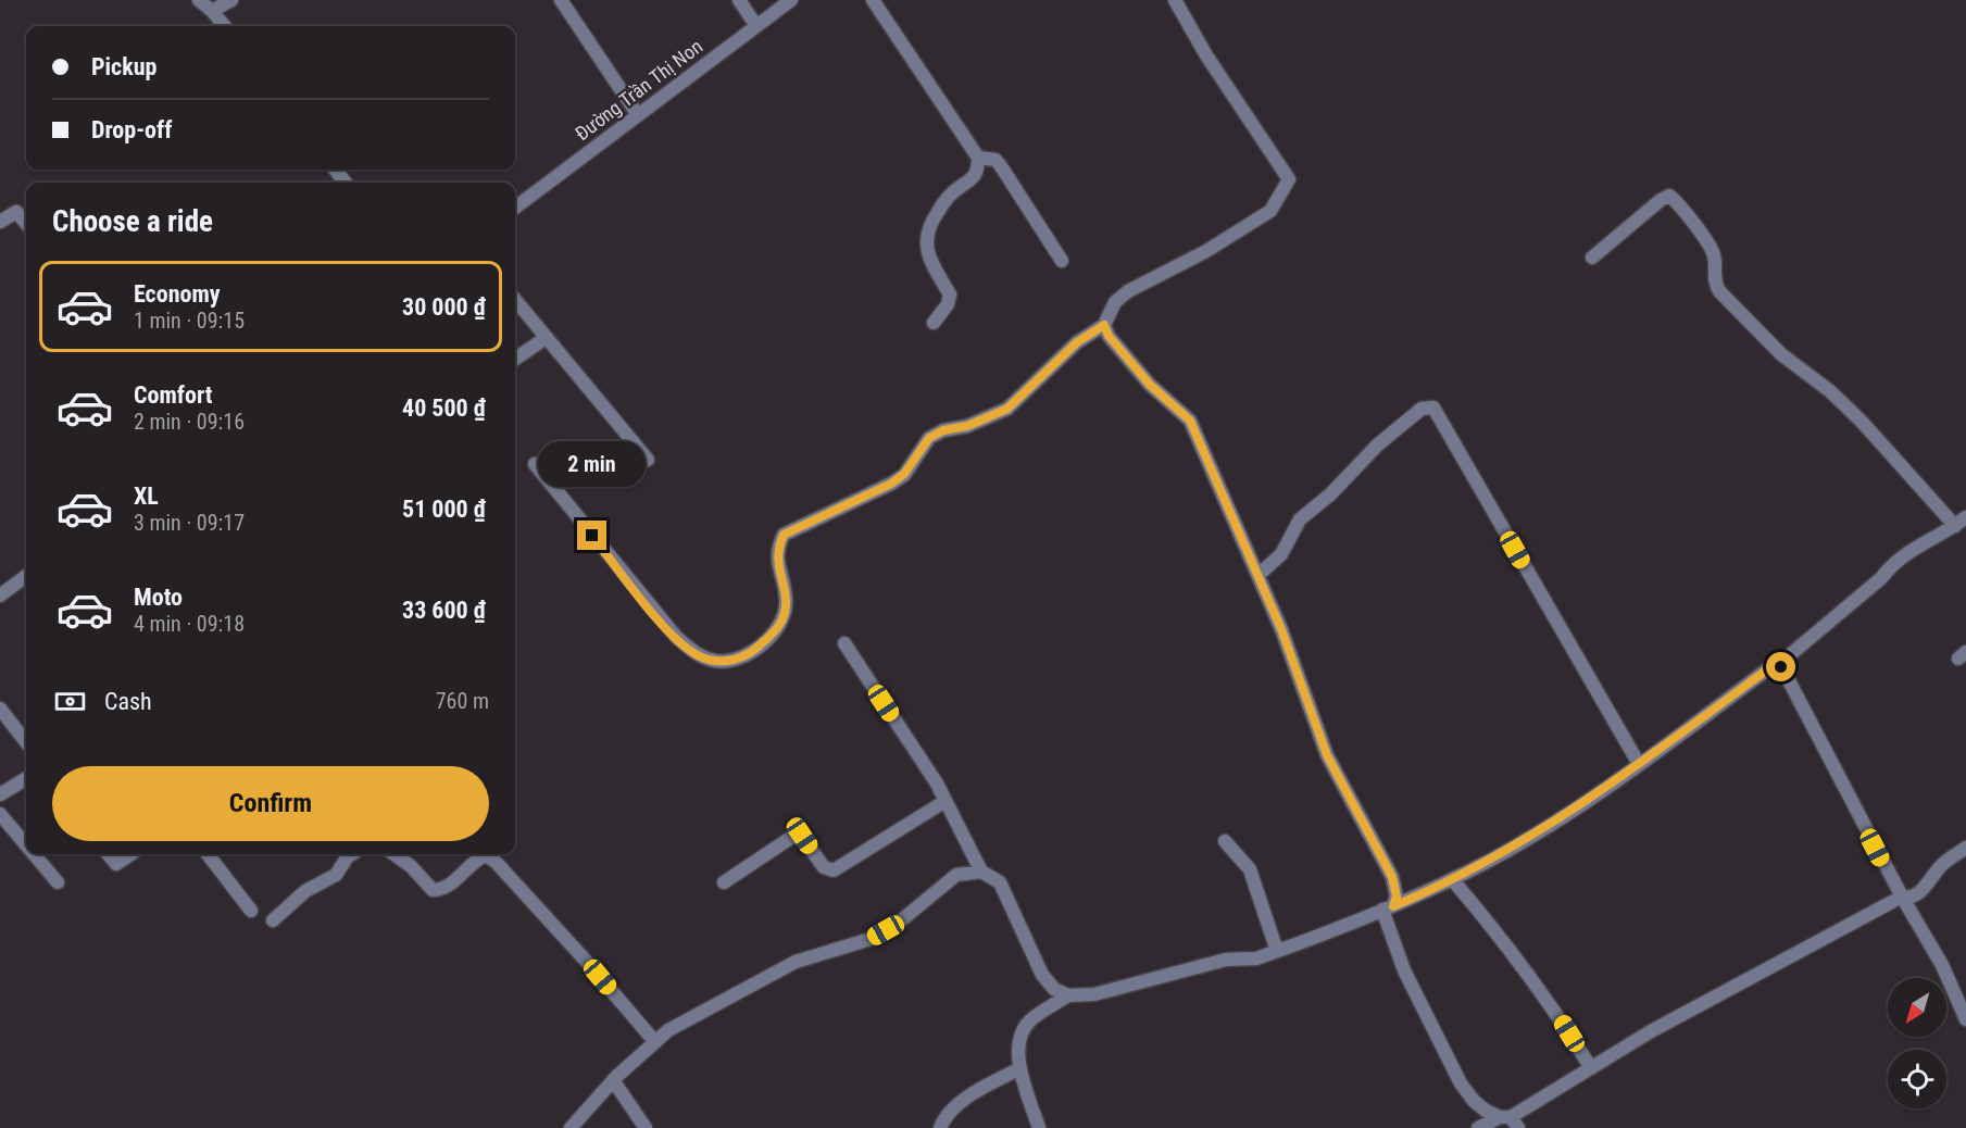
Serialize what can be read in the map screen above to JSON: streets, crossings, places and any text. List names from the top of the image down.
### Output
{
  "streets": {
    "street": ["Đường Trần Thị Non"]
  },
  "north": "bottom left",
  "page": {
    "banner": ["Pickup", "Drop-off"],
    "heading": "Choose a ride",
    "list": [
      {
        "name": "Economy",
        "note": "1 min · 09:15",
        "value": "30 000 ₫"
      },
      {
        "name": "Comfort",
        "note": "2 min · 09:16",
        "value": "40 500 ₫"
      },
      {
        "name": "XL",
        "note": "3 min · 09:17",
        "value": "51 000 ₫"
      },
      {
        "name": "Moto",
        "note": "4 min · 09:18",
        "value": "33 600 ₫"
      }
    ],
    "bubble": "2 min",
    "pay": ["Cash", "760 m"],
    "buttons": "Confirm"
  }
}
